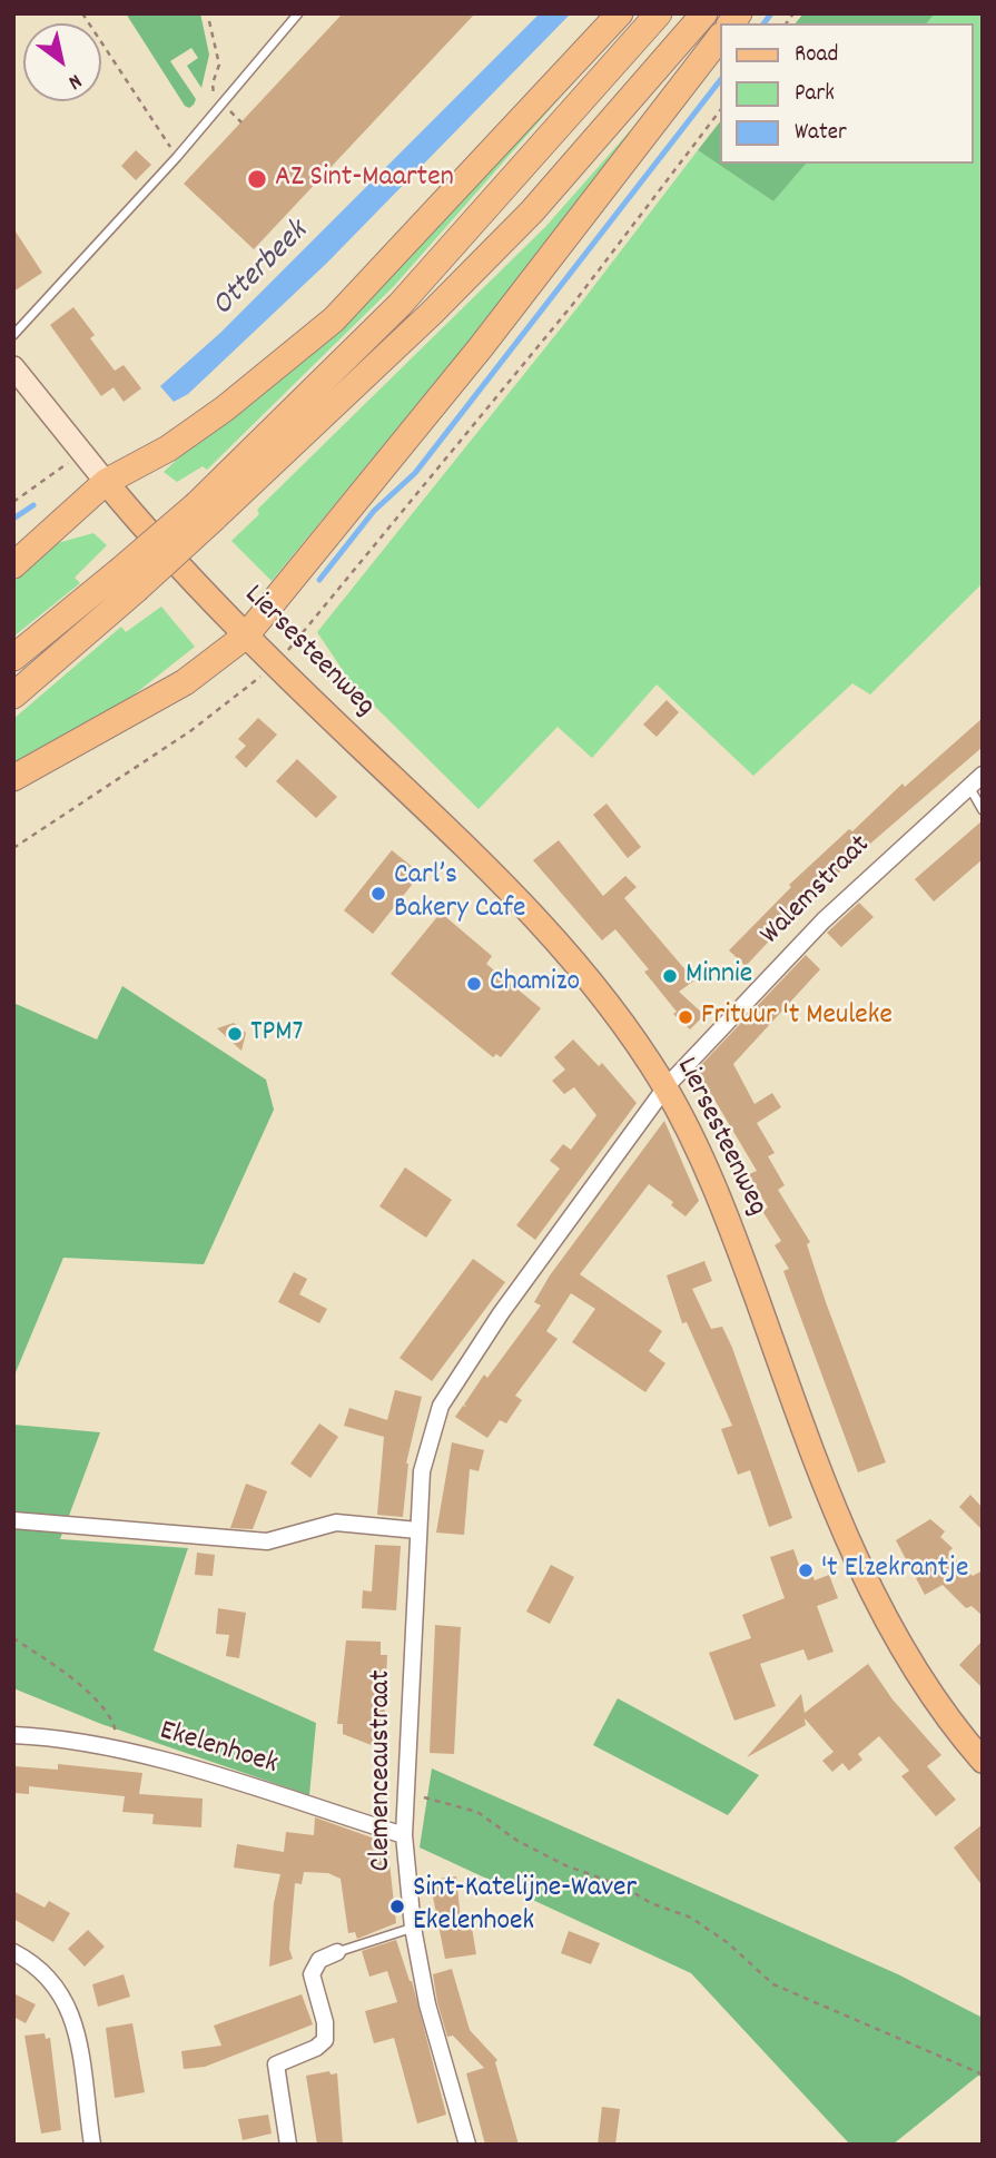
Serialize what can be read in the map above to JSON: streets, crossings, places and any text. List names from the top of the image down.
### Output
{
  "streets": {
    "main road": ["Liersesteenweg"],
    "street": ["Walemstraat", "Ekelenhoek", "Clemenceaustraat"]
  },
  "crossings": [
    ["Liersesteenweg", "Walemstraat"],
    ["Liersesteenweg", "Clemenceaustraat"],
    ["Walemstraat", "Clemenceaustraat"],
    ["Ekelenhoek", "Clemenceaustraat"]
  ],
  "water": ["Otterbeek"],
  "places": [
    "AZ Sint-Maarten",
    "Carl’s Bakery Cafe",
    "Minnie",
    "Chamizo",
    "Frituur 't Meuleke",
    "TPM7",
    "'t Elzekrantje",
    "Sint-Katelijne-Waver Ekelenhoek"
  ],
  "legend": ["Road", "Park", "Water"],
  "north": "bottom right"
}
